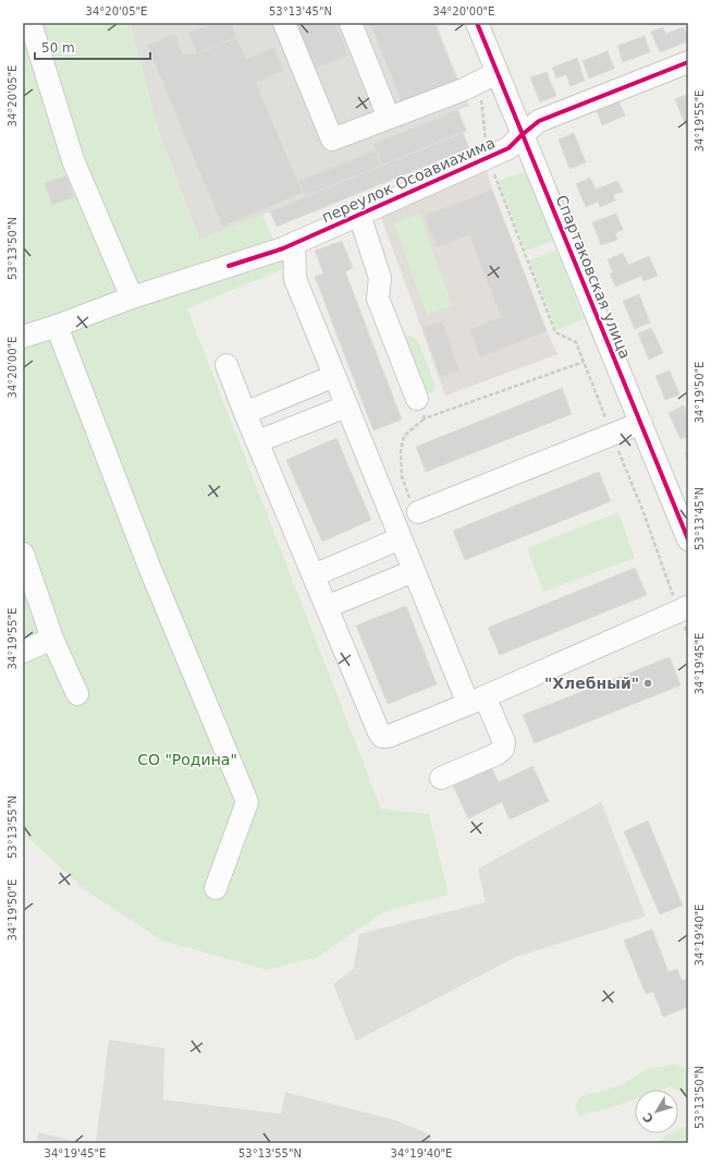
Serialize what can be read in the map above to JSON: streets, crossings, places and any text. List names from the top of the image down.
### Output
{
  "streets": {
    "street": ["переулок Осоавиахима", "Спартаковская улица"]
  },
  "crossings": [
    ["переулок Осоавиахима", "Спартаковская улица"]
  ],
  "parks": ["СО \"Родина\""],
  "places": ["\"Хлебный\""],
  "scale_bar": "50 m",
  "north": "bottom left",
  "coordinates": [
    "34°20'05\"E",
    "53°13'45\"N",
    "34°20'00\"E",
    "34°19'55\"E",
    "53°13'50\"N",
    "34°19'50\"E",
    "34°19'45\"E",
    "53°13'55\"N",
    "34°19'40\"E"
  ]
}
